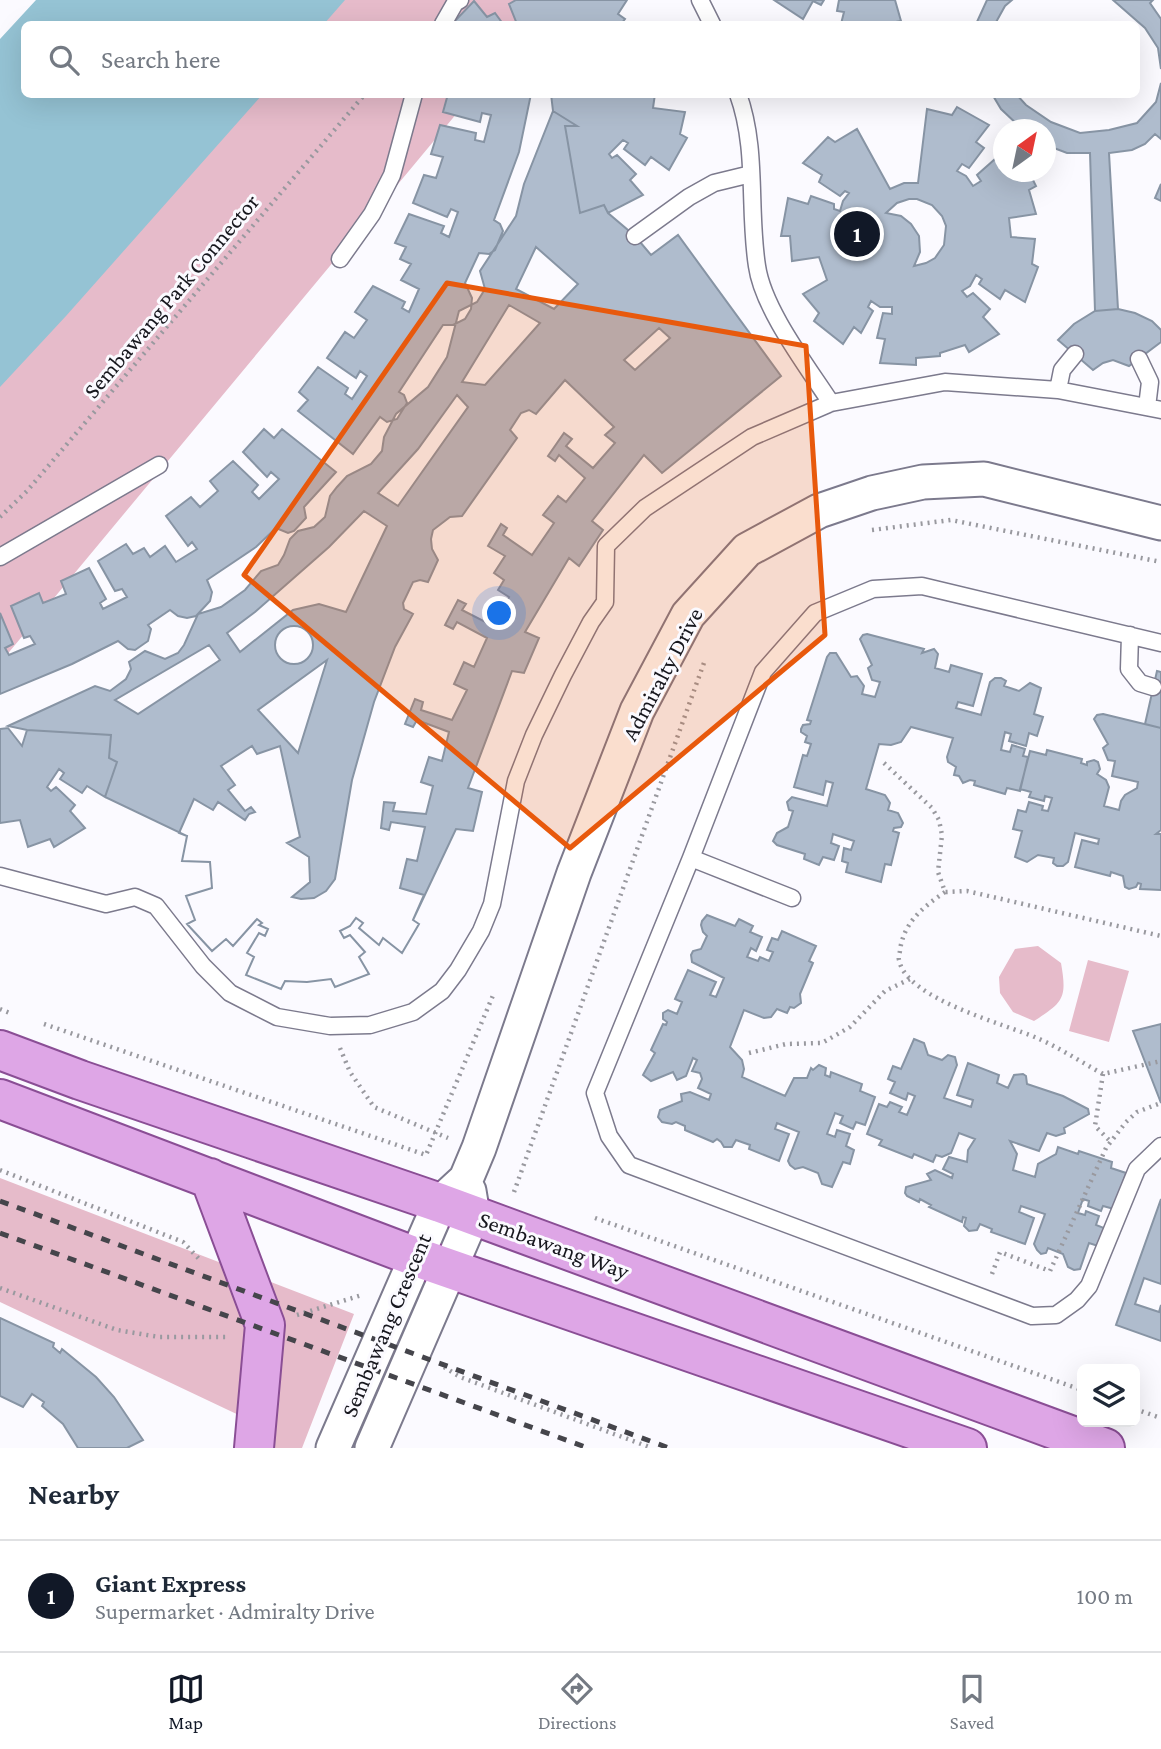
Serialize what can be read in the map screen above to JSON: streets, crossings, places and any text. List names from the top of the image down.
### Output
{
  "streets": {
    "main road": ["Sembawang Way"],
    "street": ["Admiralty Drive", "Sembawang Crescent"],
    "path": ["Sembawang Park Connector"]
  },
  "crossings": [
    ["Admiralty Drive", "Sembawang Way"],
    ["Admiralty Drive", "Sembawang Crescent"],
    ["Sembawang Way", "Sembawang Crescent"]
  ],
  "north": "top right",
  "page": {
    "search": "Search here",
    "pins": "1",
    "heading": "Nearby",
    "list": [
      {
        "mark": "1",
        "name": "Giant Express",
        "note": "Supermarket · Admiralty Drive",
        "value": "100 m"
      }
    ],
    "nav": ["Map", "Directions", "Saved"]
  }
}
